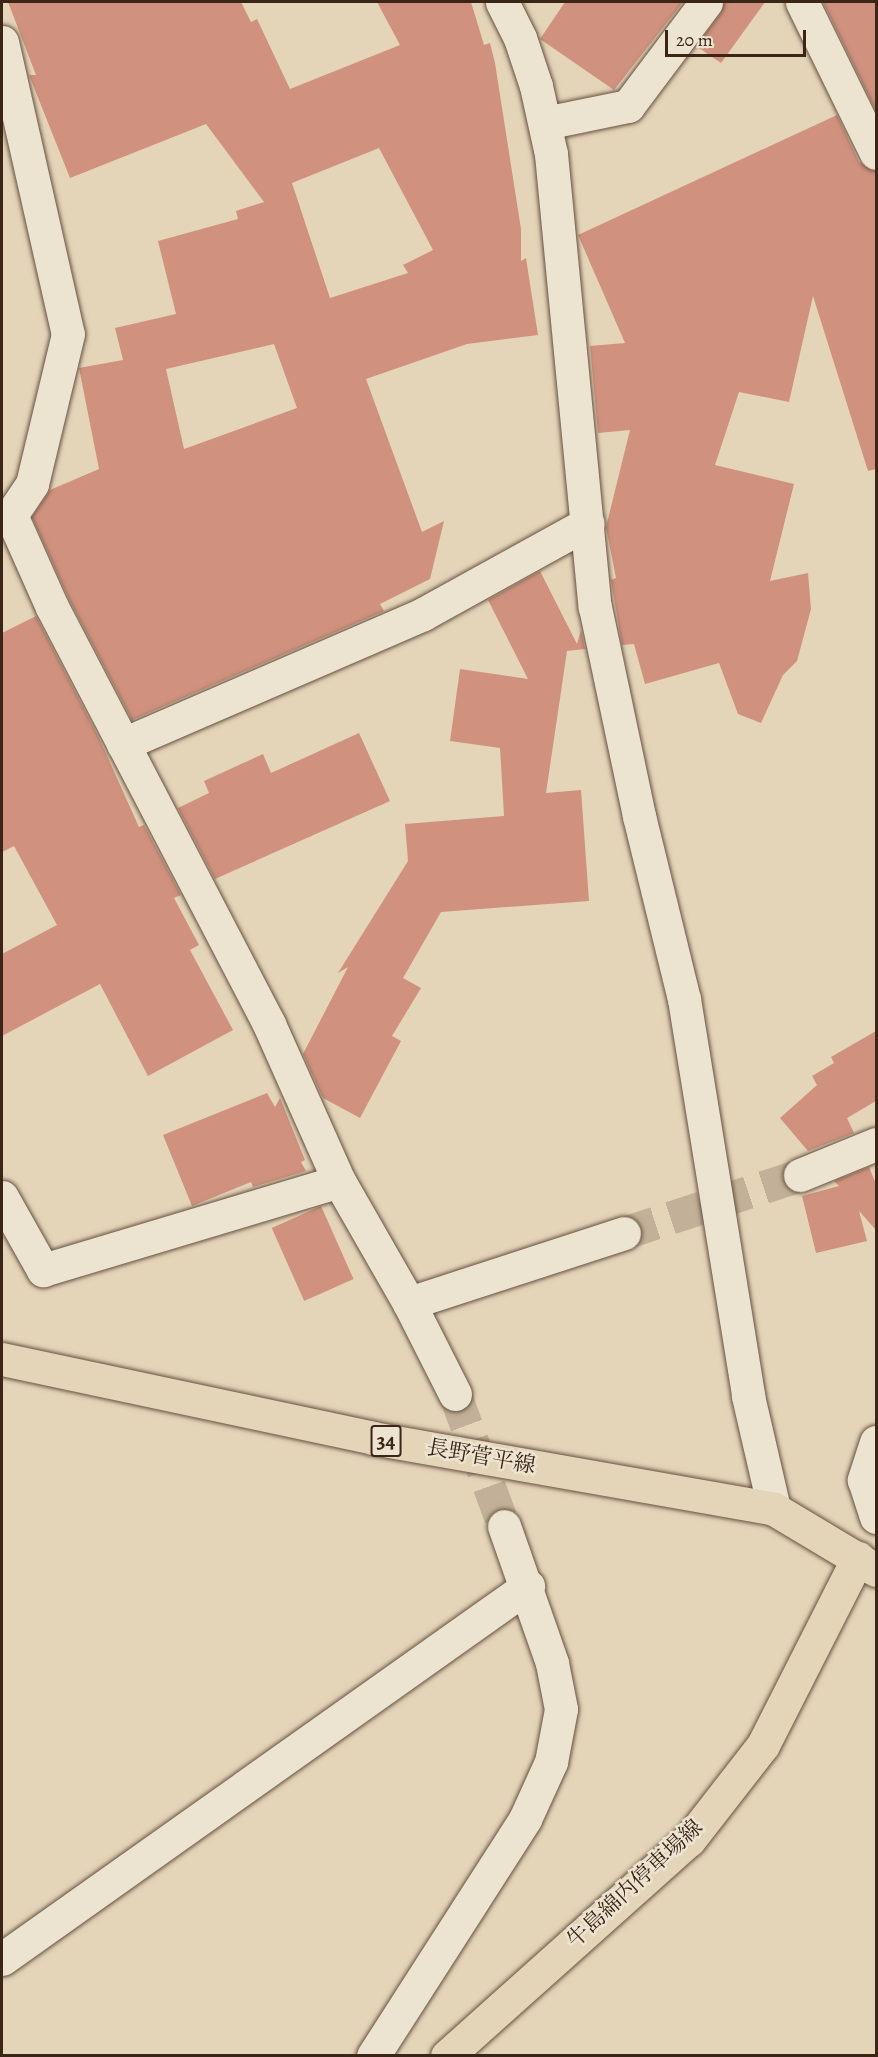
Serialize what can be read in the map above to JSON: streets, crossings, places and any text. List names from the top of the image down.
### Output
{
  "streets": {
    "main road": ["34", "長野菅平線", "牛島綿内停車場線"]
  },
  "crossings": [
    ["長野菅平線", "牛島綿内停車場線"]
  ],
  "scale_bar": "20 m"
}
